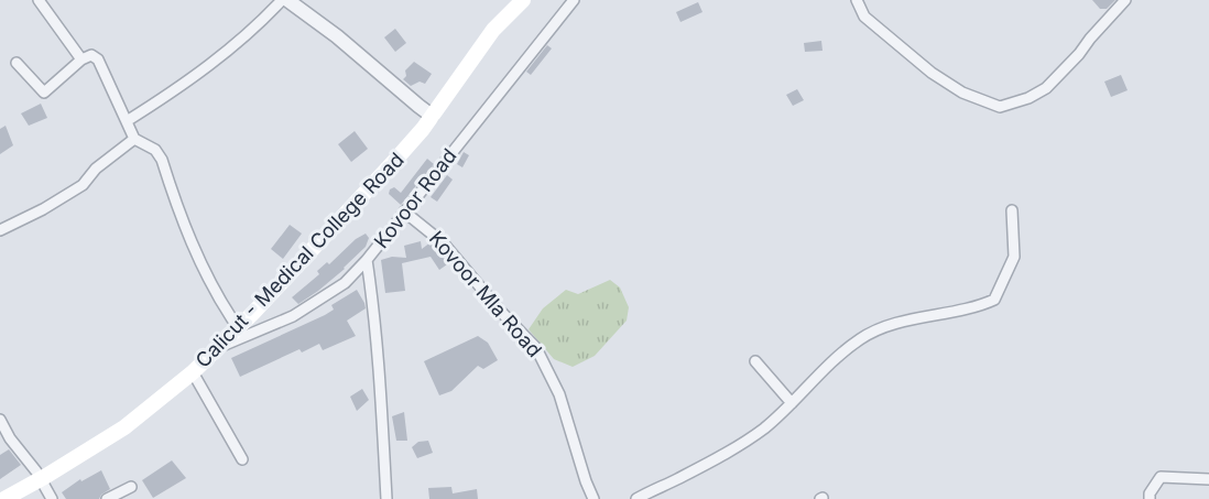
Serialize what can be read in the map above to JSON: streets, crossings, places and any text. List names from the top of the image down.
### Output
{
  "streets": {
    "main road": ["Calicut - Medical College Road"],
    "street": ["Kovoor Road", "Kovoor Mla Road"]
  },
  "crossings": [
    ["Kovoor Road", "Calicut - Medical College Road"],
    ["Kovoor Road", "Kovoor Mla Road"]
  ]
}
